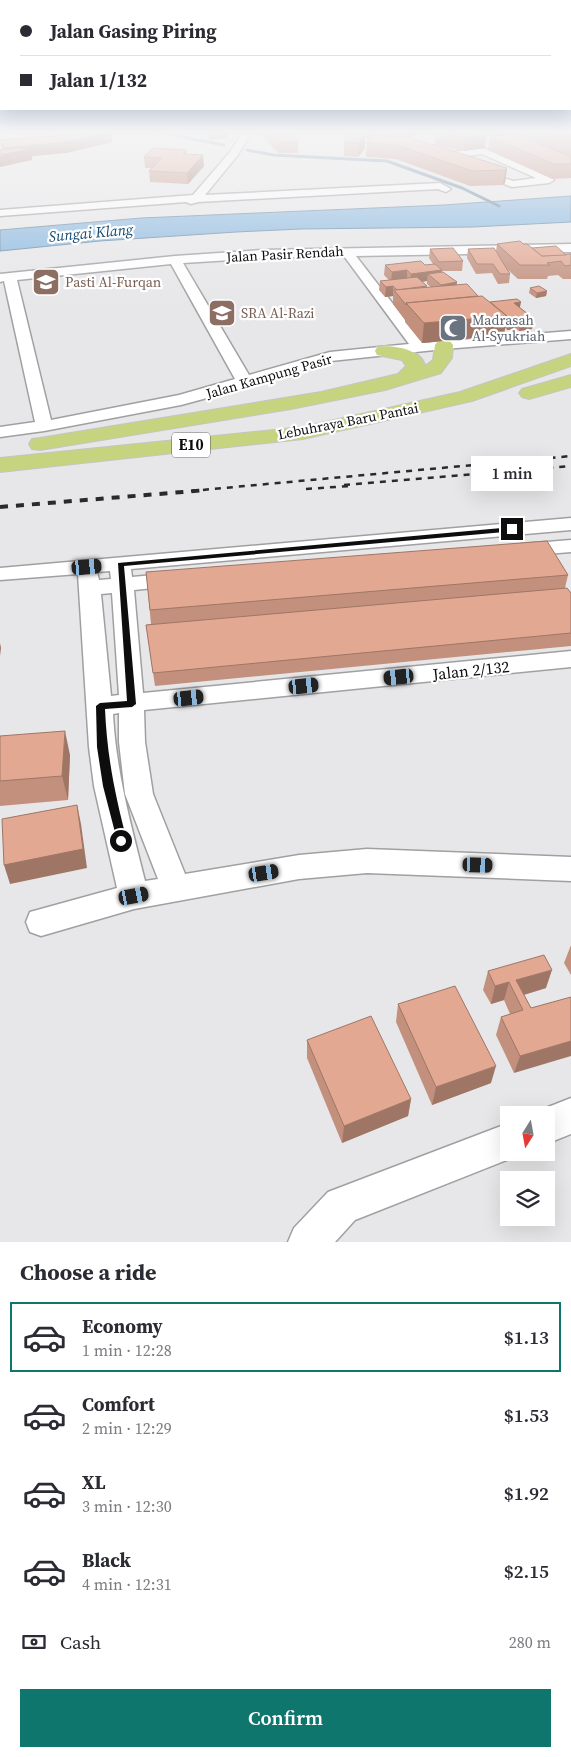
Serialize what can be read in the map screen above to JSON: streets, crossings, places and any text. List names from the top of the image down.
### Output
{
  "streets": {
    "highway": ["Lebuhraya Baru Pantai", "E10"],
    "street": ["Jalan Pasir Rendah", "Jalan Kampung Pasir", "Jalan 2/132"]
  },
  "water": ["Sungai Klang"],
  "places": {
    "school or university": ["Pasti Al-Furqan", "SRA Al-Razi"],
    "mosque": ["Madrasah Al-Syukriah"]
  },
  "north": "bottom",
  "page": {
    "banner": ["Jalan Gasing Piring", "Jalan 1/132"],
    "bubble": "1 min",
    "heading": "Choose a ride",
    "list": [
      {
        "name": "Economy",
        "note": "1 min · 12:28",
        "value": "$1.13"
      },
      {
        "name": "Comfort",
        "note": "2 min · 12:29",
        "value": "$1.53"
      },
      {
        "name": "XL",
        "note": "3 min · 12:30",
        "value": "$1.92"
      },
      {
        "name": "Black",
        "note": "4 min · 12:31",
        "value": "$2.15"
      }
    ],
    "pay": ["Cash", "280 m"],
    "buttons": "Confirm"
  }
}
